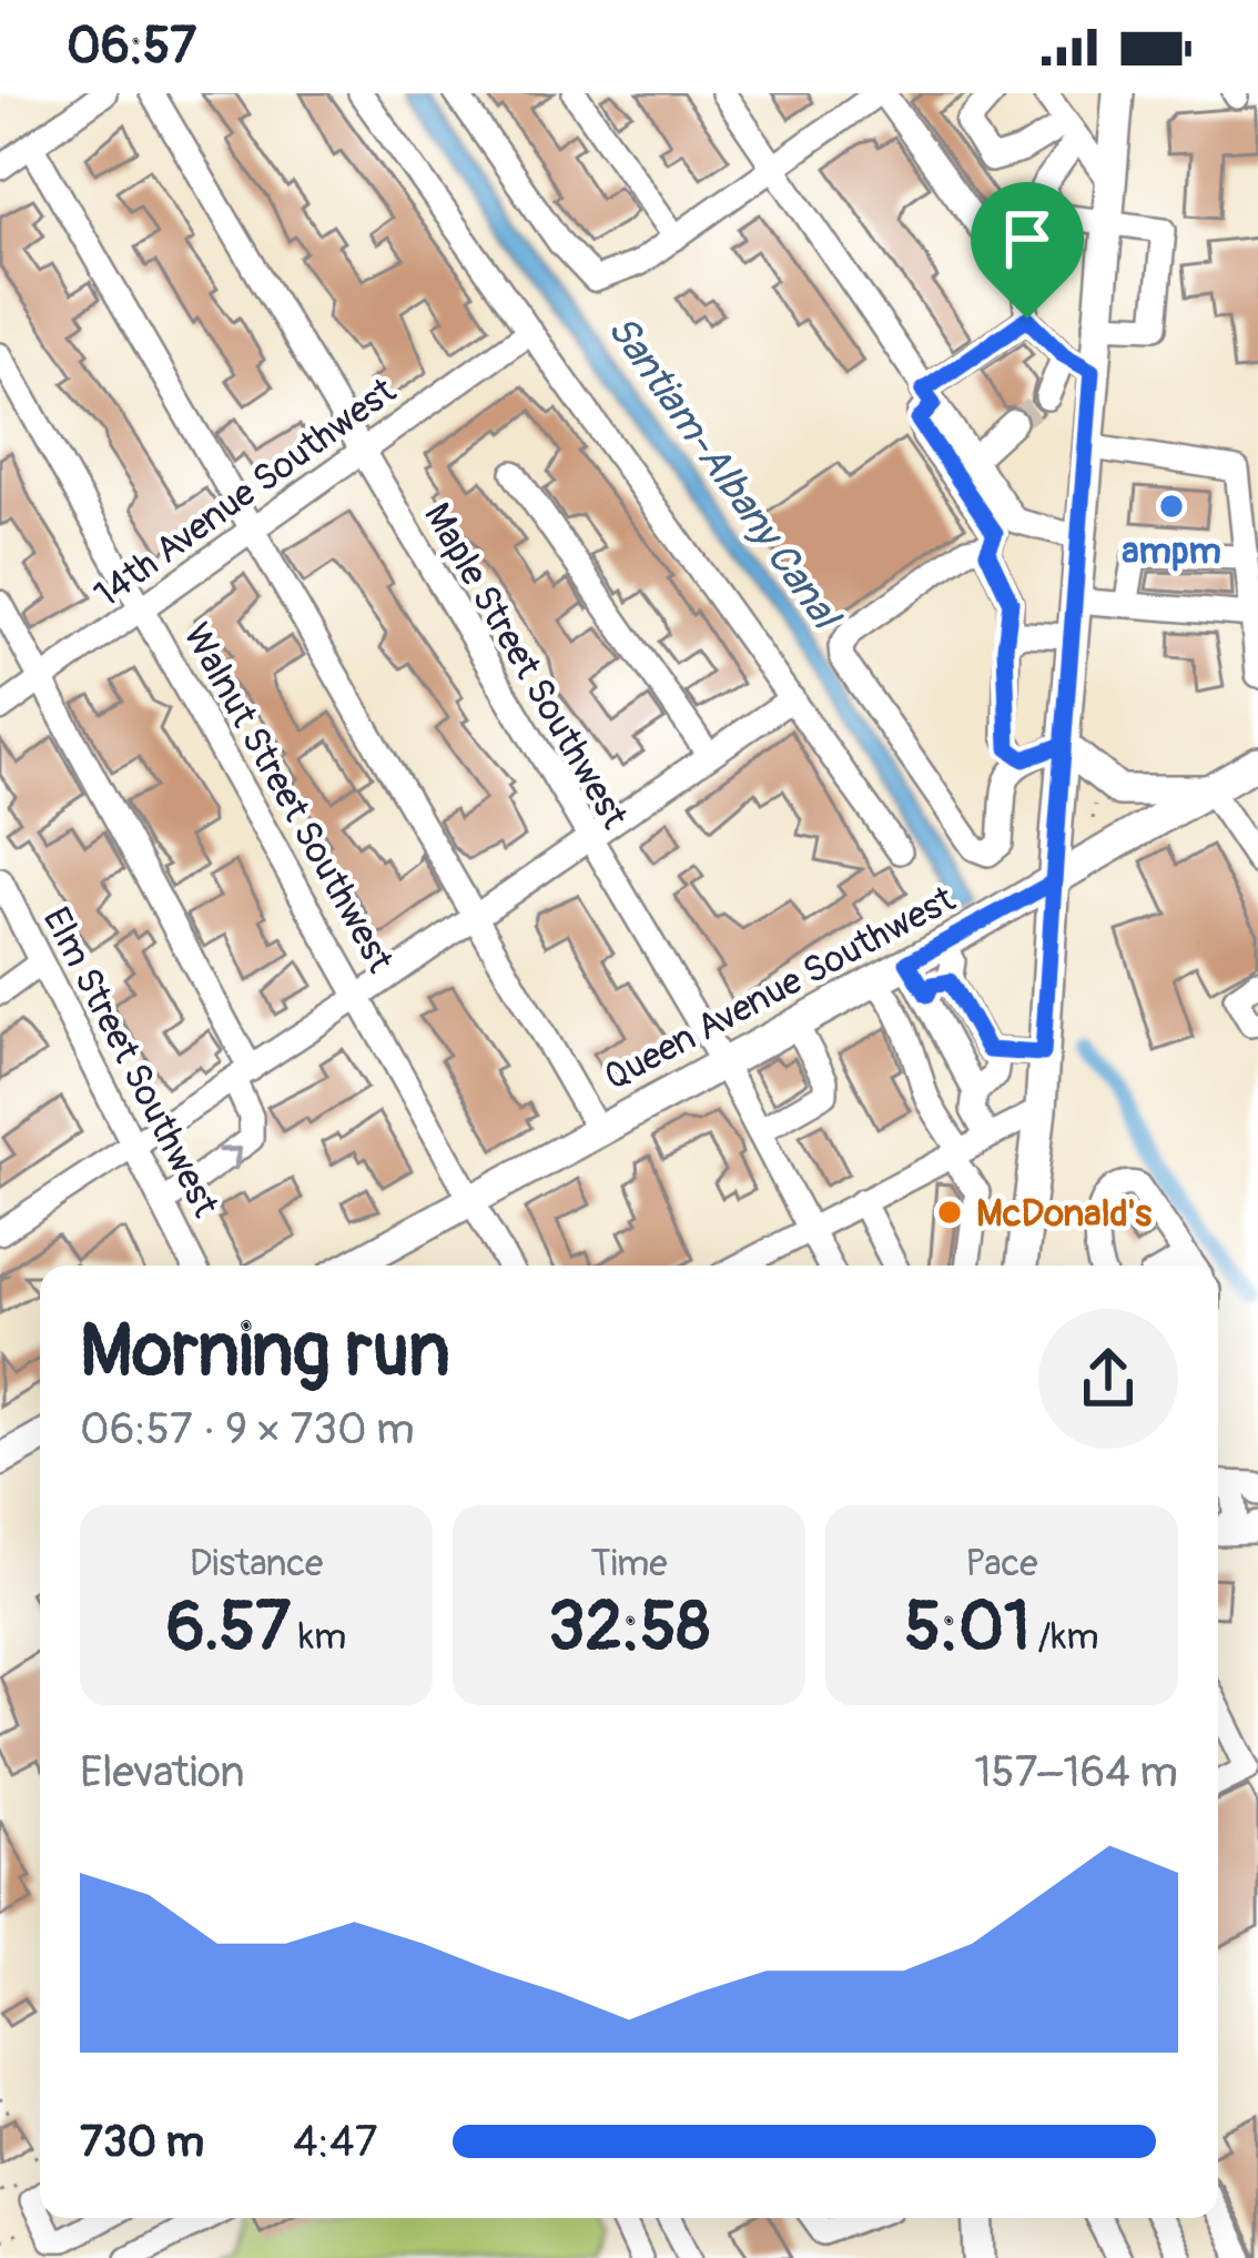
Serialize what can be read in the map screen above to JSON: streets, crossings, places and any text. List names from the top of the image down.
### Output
{
  "streets": {
    "main road": ["Queen Avenue Southwest"],
    "street": [
      "14th Avenue Southwest",
      "Maple Street Southwest",
      "Walnut Street Southwest",
      "Elm Street Southwest"
    ]
  },
  "crossings": [
    ["14th Avenue Southwest", "Maple Street Southwest"],
    ["14th Avenue Southwest", "Walnut Street Southwest"],
    ["Maple Street Southwest", "Queen Avenue Southwest"],
    ["Walnut Street Southwest", "Queen Avenue Southwest"]
  ],
  "water": ["Santiam-Albany Canal"],
  "places": ["ampm", "McDonald's"],
  "page": {
    "status": "06:57",
    "heading": ["Morning run", "06:57 · 9 × 730 m"],
    "stats": [
      ["Distance", "6.57 km"],
      ["Time", "32:58"],
      ["Pace", "5:01 /km"]
    ],
    "chart": ["Elevation", "157–164 m"],
    "list": [
      {
        "name": "730 m",
        "note": "4:47"
      }
    ]
  }
}
